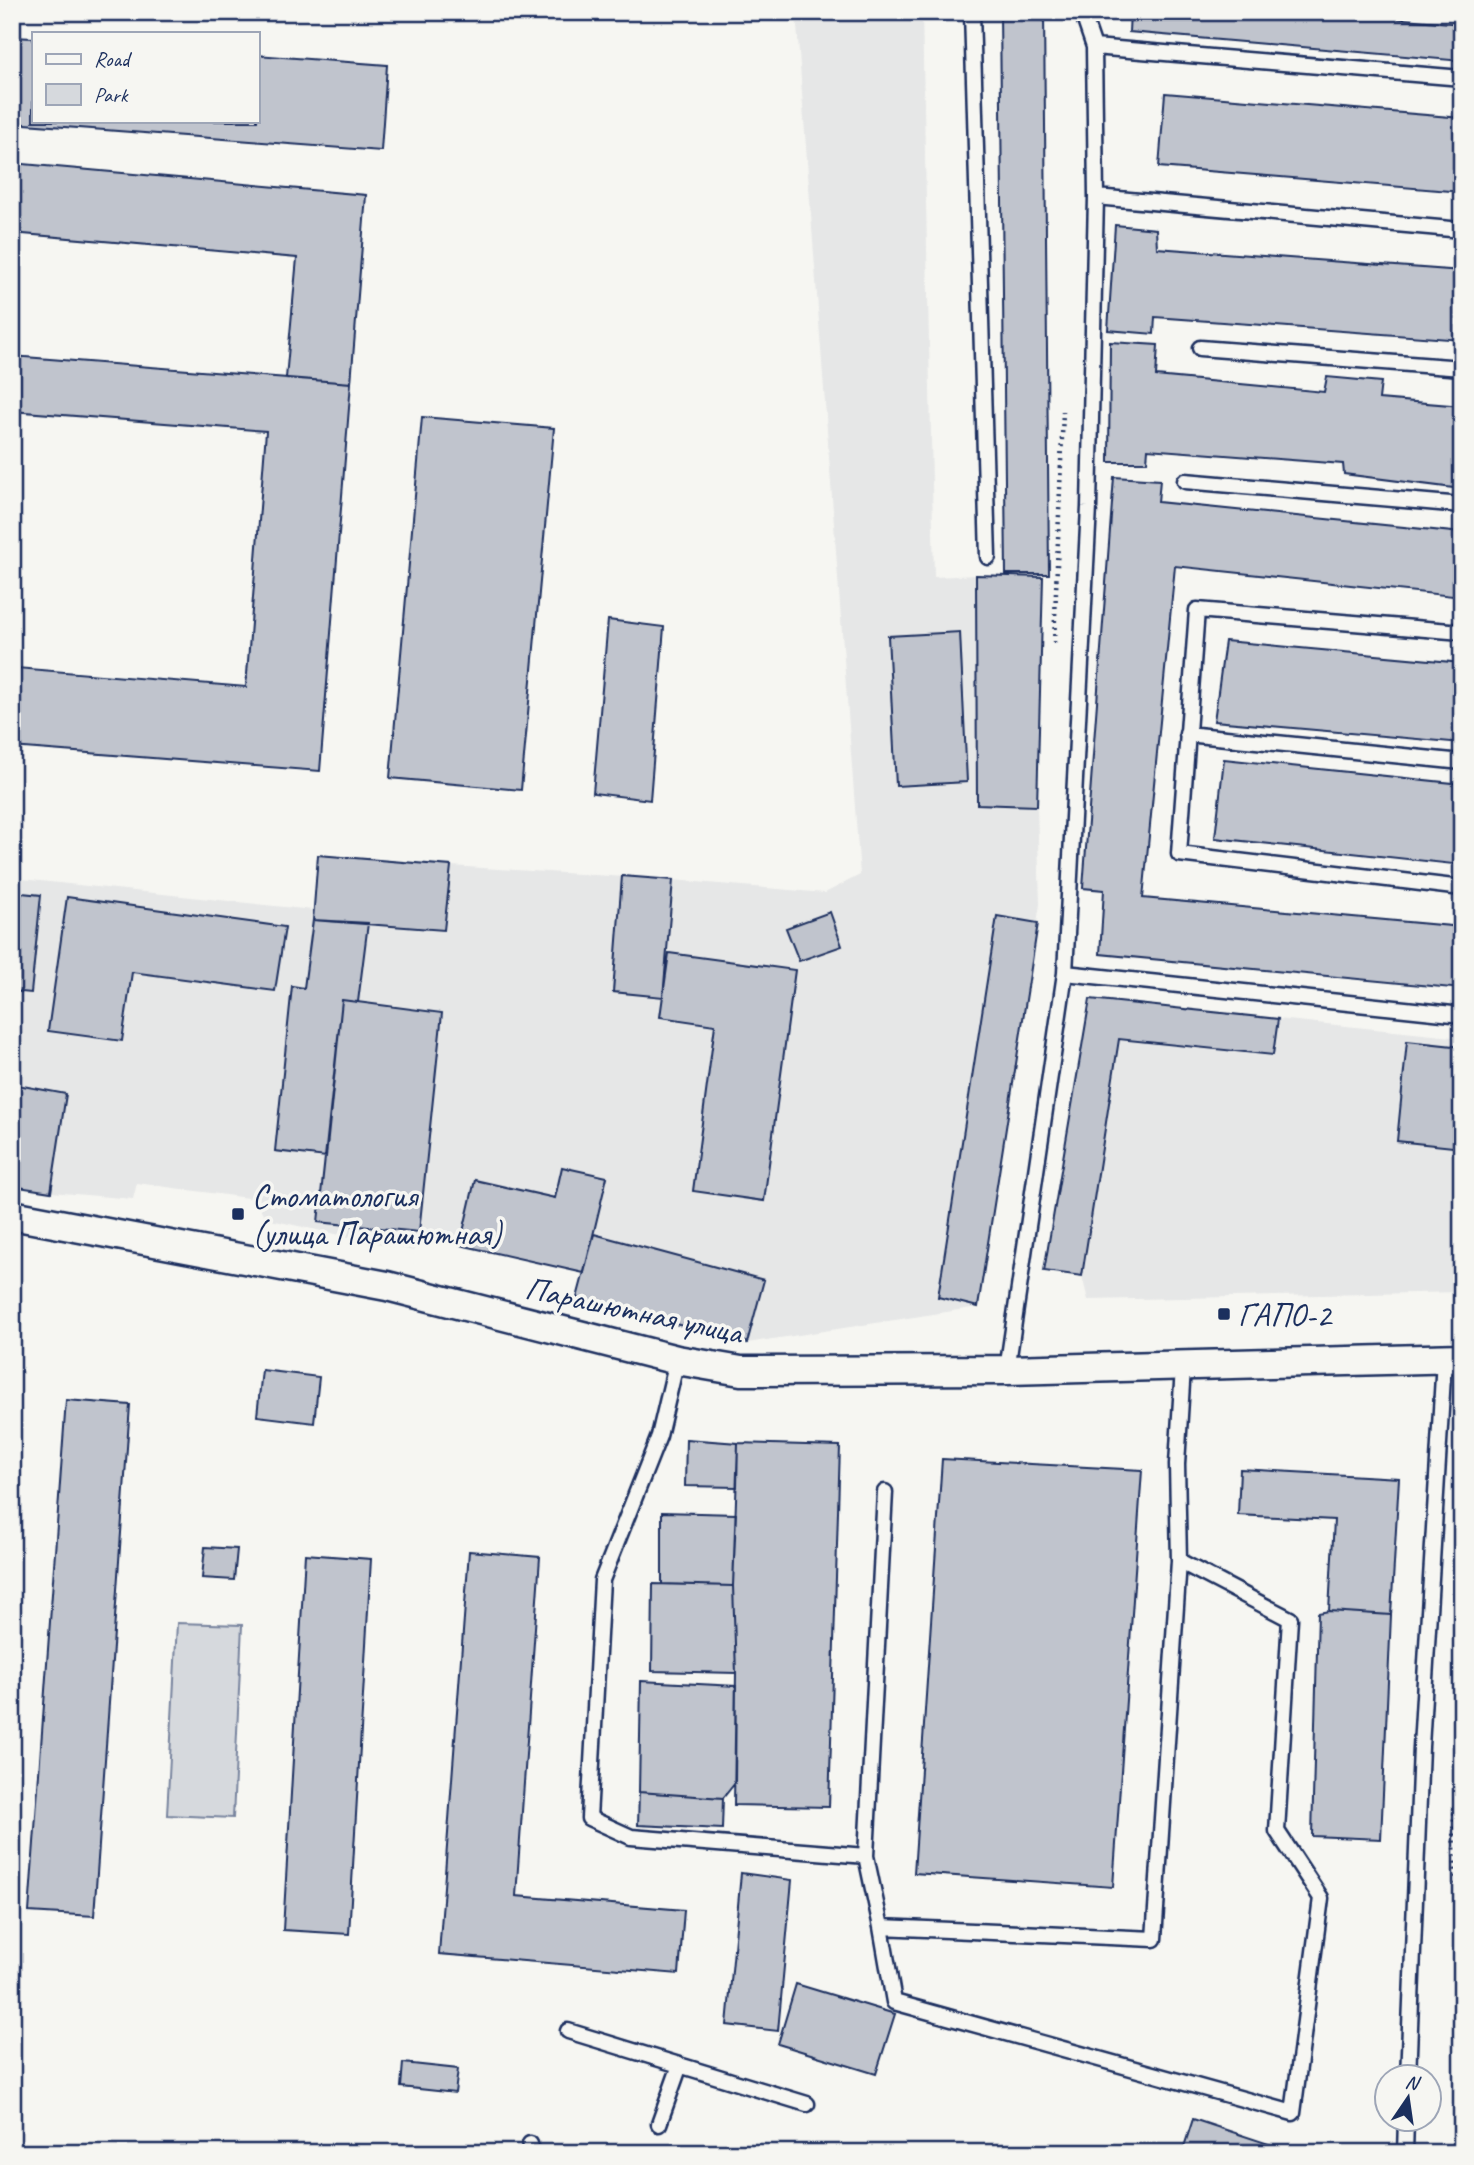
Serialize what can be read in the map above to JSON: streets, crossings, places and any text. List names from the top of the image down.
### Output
{
  "streets": {
    "street": ["Парашютная улица"]
  },
  "places": {
    "transit": ["Стоматология (улица Парашютная)", "ГАПО-2"]
  },
  "legend": ["Road", "Park"],
  "north": "top"
}
